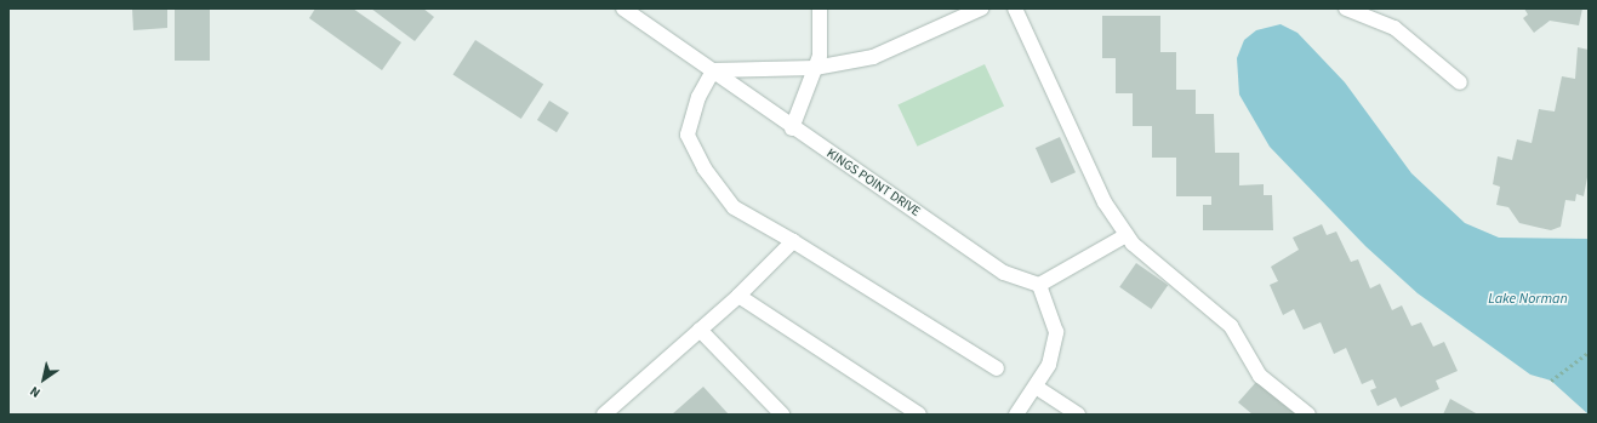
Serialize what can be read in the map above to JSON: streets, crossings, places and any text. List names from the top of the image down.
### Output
{
  "streets": {
    "street": ["KINGS POINT DRIVE"]
  },
  "water": ["Lake Norman"],
  "north": "bottom left"
}
